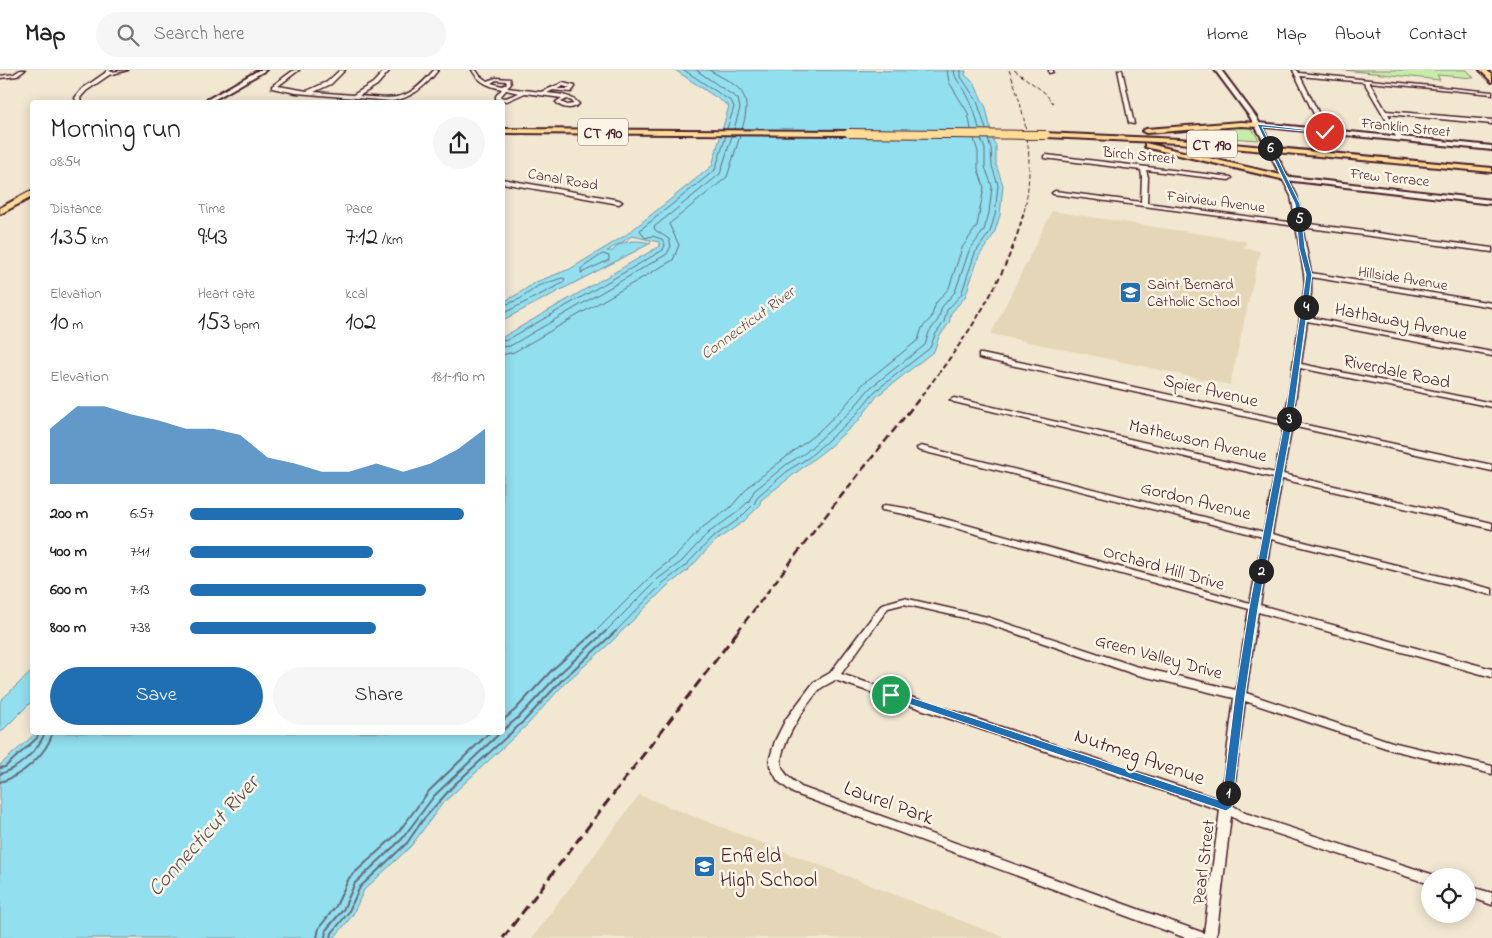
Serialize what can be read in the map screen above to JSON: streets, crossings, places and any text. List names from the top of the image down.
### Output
{
  "streets": {
    "main road": ["Franklin Street", "CT 190", "Frew Terrace"],
    "street": [
      "Birch Street",
      "Canal Road",
      "Fairview Avenue",
      "Hillside Avenue",
      "Hathaway Avenue",
      "Riverdale Road",
      "Spier Avenue",
      "Mathewson Avenue",
      "Gordon Avenue",
      "Orchard Hill Drive",
      "Green Valley Drive",
      "Nutmeg Avenue",
      "Laurel Park",
      "Pearl Street"
    ]
  },
  "crossings": [
    ["Franklin Street", "Pearl Street"],
    ["Frew Terrace", "Pearl Street"],
    ["Fairview Avenue", "Pearl Street"],
    ["Hillside Avenue", "Pearl Street"],
    ["Hathaway Avenue", "Pearl Street"],
    ["Riverdale Road", "Pearl Street"],
    ["Spier Avenue", "Pearl Street"],
    ["Mathewson Avenue", "Pearl Street"],
    ["Gordon Avenue", "Pearl Street"],
    ["Orchard Hill Drive", "Pearl Street"],
    ["Green Valley Drive", "Laurel Park"],
    ["Green Valley Drive", "Pearl Street"],
    ["Nutmeg Avenue", "Laurel Park"],
    ["Nutmeg Avenue", "Pearl Street"]
  ],
  "water": ["Connecticut River"],
  "places": {
    "school or university": ["Saint Bernard Catholic School", "Enfield High School"]
  },
  "page": {
    "header": "Map",
    "search": "Search here",
    "nav": [
      "Home",
      "Map",
      "About",
      "Contact"
    ],
    "heading": ["Morning run", "08:54"],
    "pins": [
      "6",
      "5",
      "4",
      "3",
      "2",
      "1"
    ],
    "stats": [
      ["Distance", "1.35 km"],
      ["Time", "9:43"],
      ["Pace", "7:12 /km"],
      ["Elevation", "10 m"],
      ["Heart rate", "153 bpm"],
      ["kcal", "102"]
    ],
    "chart": ["Elevation", "181–190 m"],
    "list": [
      {
        "name": "200 m",
        "note": "6:57"
      },
      {
        "name": "400 m",
        "note": "7:41"
      },
      {
        "name": "600 m",
        "note": "7:13"
      },
      {
        "name": "800 m",
        "note": "7:38"
      }
    ],
    "buttons": ["Save", "Share"]
  }
}
